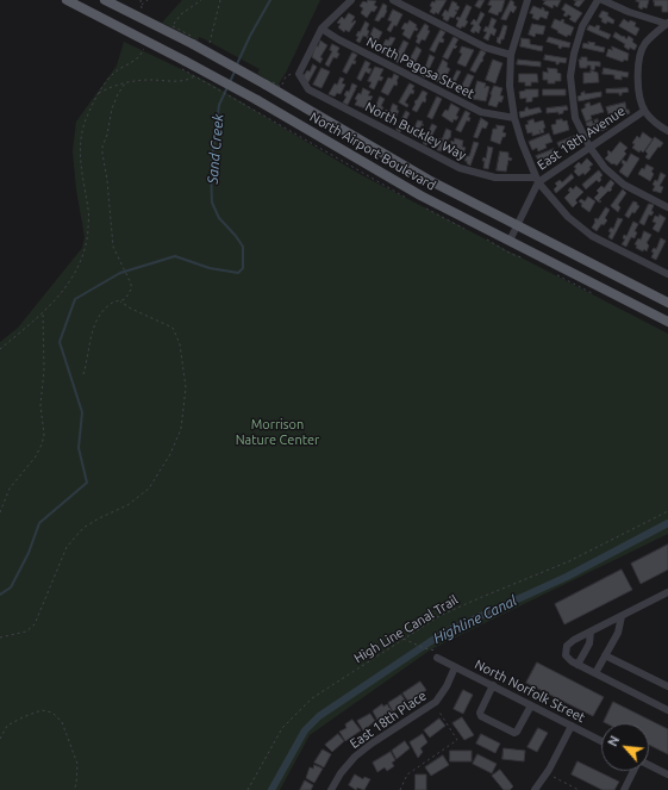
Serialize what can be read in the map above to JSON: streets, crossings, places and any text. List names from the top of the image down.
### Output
{
  "streets": {
    "main road": ["North Airport Boulevard"],
    "street": [
      "North Pagosa Street",
      "North Buckley Way",
      "East 18th Avenue",
      "North Norfolk Street",
      "East 18th Place"
    ],
    "path": ["High Line Canal Trail"]
  },
  "crossings": [
    ["North Buckley Way", "East 18th Avenue"],
    ["East 18th Avenue", "North Airport Boulevard"],
    ["North Norfolk Street", "East 18th Place"]
  ],
  "water": ["Sand Creek", "Highline Canal"],
  "parks": ["Morrison Nature Center"],
  "north": "top left"
}
